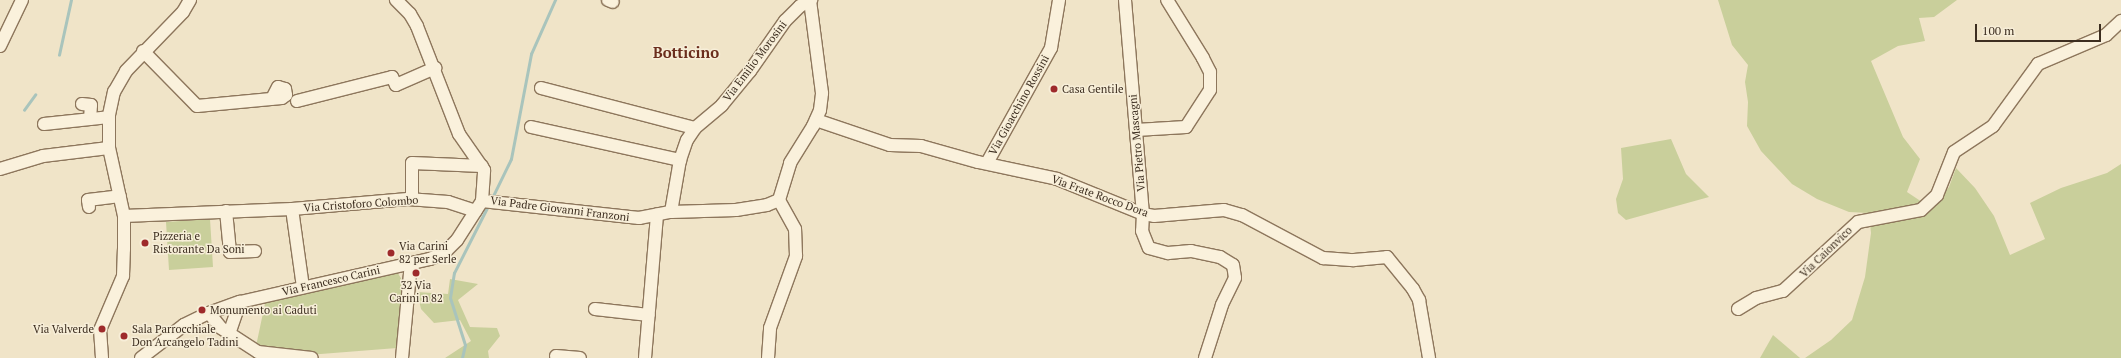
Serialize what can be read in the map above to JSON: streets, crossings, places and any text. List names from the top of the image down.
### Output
{
  "streets": {
    "street": [
      "Via Emilio Morosini",
      "Via Gioacchino Rossini",
      "Via Pietro Mascagni",
      "Via Frate Rocco Dora",
      "Via Cristoforo Colombo",
      "Via Padre Giovanni Franzoni",
      "Via Caionvico",
      "Via Francesco Carini"
    ]
  },
  "crossings": [
    ["Via Emilio Morosini", "Via Padre Giovanni Franzoni"],
    ["Via Gioacchino Rossini", "Via Frate Rocco Dora"],
    ["Via Pietro Mascagni", "Via Frate Rocco Dora"],
    ["Via Cristoforo Colombo", "Via Padre Giovanni Franzoni"],
    ["Via Cristoforo Colombo", "Via Francesco Carini"],
    ["Via Padre Giovanni Franzoni", "Via Francesco Carini"]
  ],
  "districts": ["Botticino"],
  "places": [
    "Casa Gentile",
    "Pizzeria e Ristorante Da Soni",
    "Via Carini 82 per Serle",
    "32 Via Carini n 82",
    "Monumento ai Caduti",
    "Via Valverde",
    "Sala Parrocchiale Don Arcangelo Tadini"
  ],
  "scale_bar": "100 m"
}
